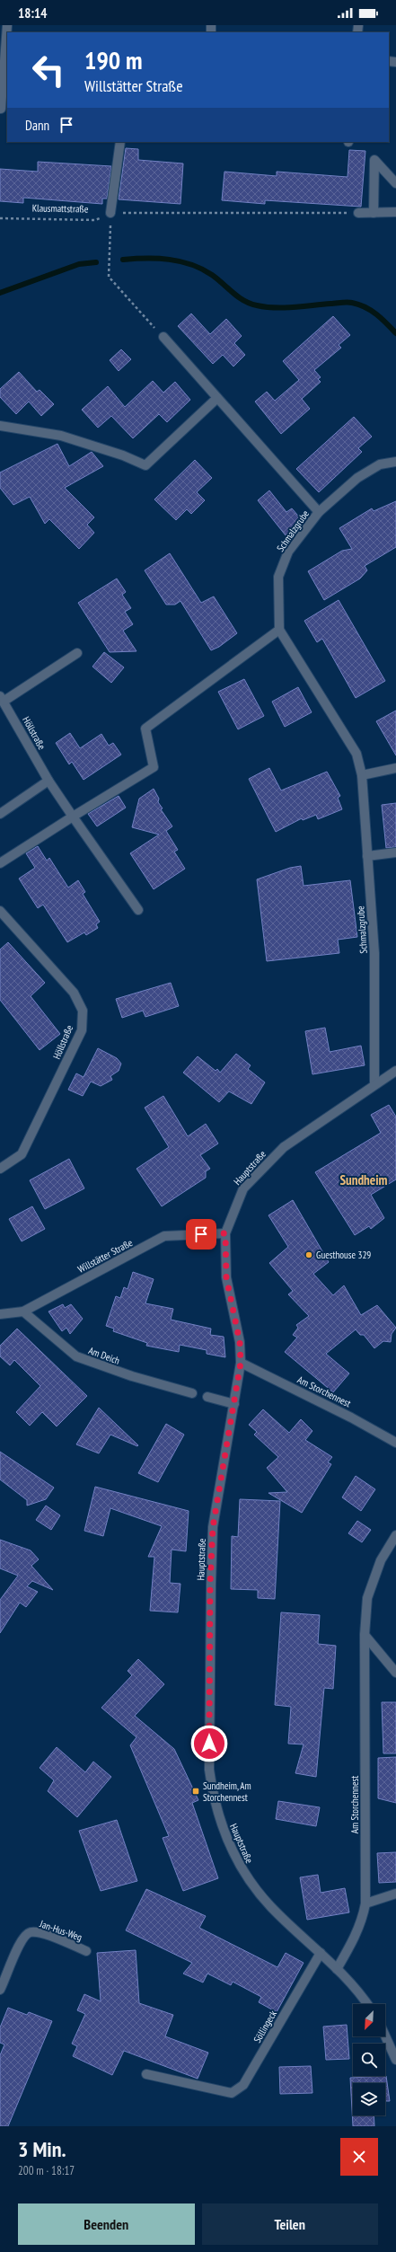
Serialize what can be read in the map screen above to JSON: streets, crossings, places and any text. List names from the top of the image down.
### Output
{
  "streets": {
    "street": [
      "Schmalzgrube",
      "Höllstraße",
      "Hauptstraße",
      "Willstätter Straße",
      "Am Deich",
      "Am Storchennest",
      "Jan-Hus-Weg",
      "Söllingeck"
    ],
    "path": ["Klausmattstraße"]
  },
  "crossings": [
    ["Schmalzgrube", "Hauptstraße"],
    ["Hauptstraße", "Willstätter Straße"],
    ["Hauptstraße", "Am Storchennest"],
    ["Hauptstraße", "Söllingeck"],
    ["Willstätter Straße", "Am Deich"]
  ],
  "districts": ["Sundheim"],
  "places": {
    "other": ["Guesthouse 329"],
    "transit": ["Sundheim, Am Storchennest"]
  },
  "north": "bottom left",
  "page": {
    "status": "18:14",
    "turn": ["190 m", "Willstätter Straße"],
    "then": "Dann",
    "heading": ["3 Min.", "200 m · 18:17"],
    "buttons": ["Beenden", "Teilen"]
  }
}
